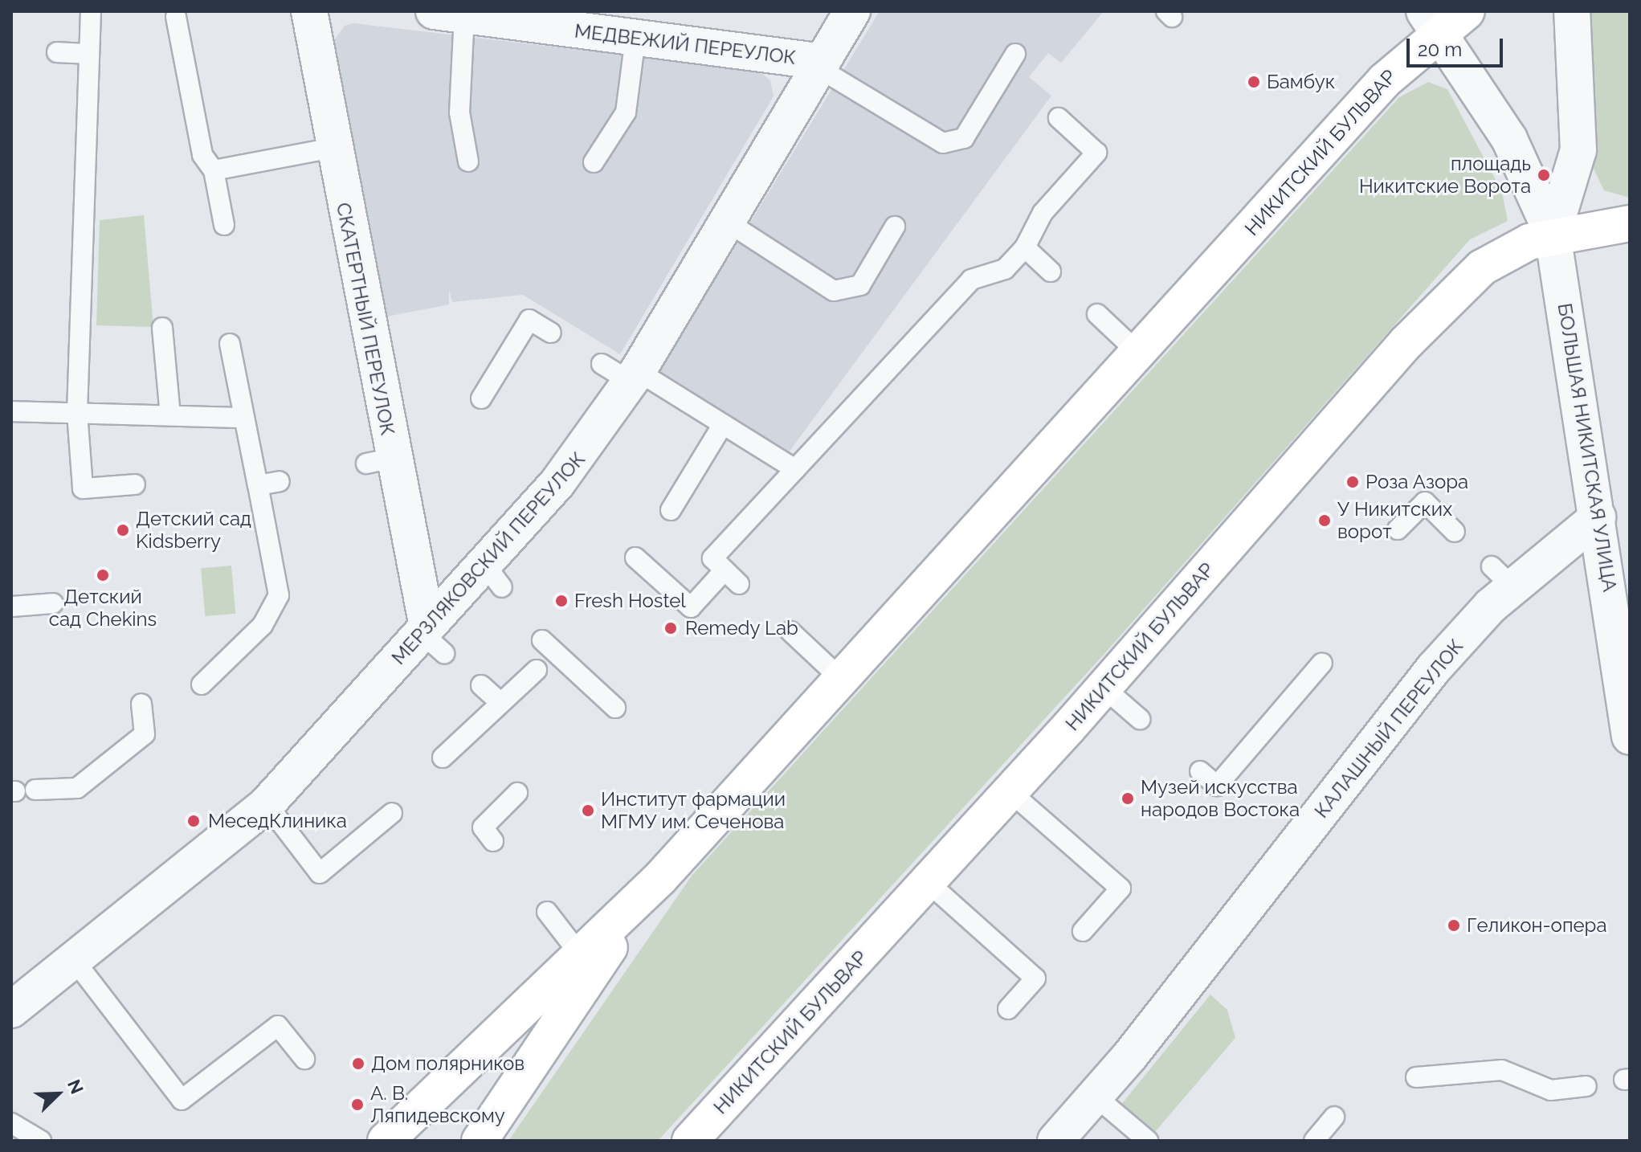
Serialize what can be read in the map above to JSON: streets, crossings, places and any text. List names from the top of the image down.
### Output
{
  "streets": {
    "main road": ["НИКИТСКИЙ БУЛЬВАР"],
    "street": [
      "МЕДВЕЖИЙ ПЕРЕУЛОК",
      "СКАТЕРТНЫЙ ПЕРЕУЛОК",
      "БОЛЬШАЯ НИКИТСКАЯ УЛИЦА",
      "МЕРЗЛЯКОВСКИЙ ПЕРЕУЛОК",
      "КАЛАШНЫЙ ПЕРЕУЛОК"
    ]
  },
  "crossings": [
    ["МЕДВЕЖИЙ ПЕРЕУЛОК", "МЕРЗЛЯКОВСКИЙ ПЕРЕУЛОК"],
    ["НИКИТСКИЙ БУЛЬВАР", "БОЛЬШАЯ НИКИТСКАЯ УЛИЦА"],
    ["СКАТЕРТНЫЙ ПЕРЕУЛОК", "МЕРЗЛЯКОВСКИЙ ПЕРЕУЛОК"],
    ["БОЛЬШАЯ НИКИТСКАЯ УЛИЦА", "КАЛАШНЫЙ ПЕРЕУЛОК"]
  ],
  "places": [
    "Бамбук",
    "площадь Никитские Ворота",
    "Роза Азора",
    "У Никитских ворот",
    "Детский сад Kidsberry",
    "Детский сад Chekins",
    "Fresh Hostel",
    "Remedy Lab",
    "Музей искусства народов Востока",
    "Институт фармации МГМУ им. Сеченова",
    "МеседКлиника",
    "Геликон-опера",
    "Дом полярников",
    "А. В. Ляпидевскому"
  ],
  "scale_bar": "20 m",
  "north": "top right"
}
